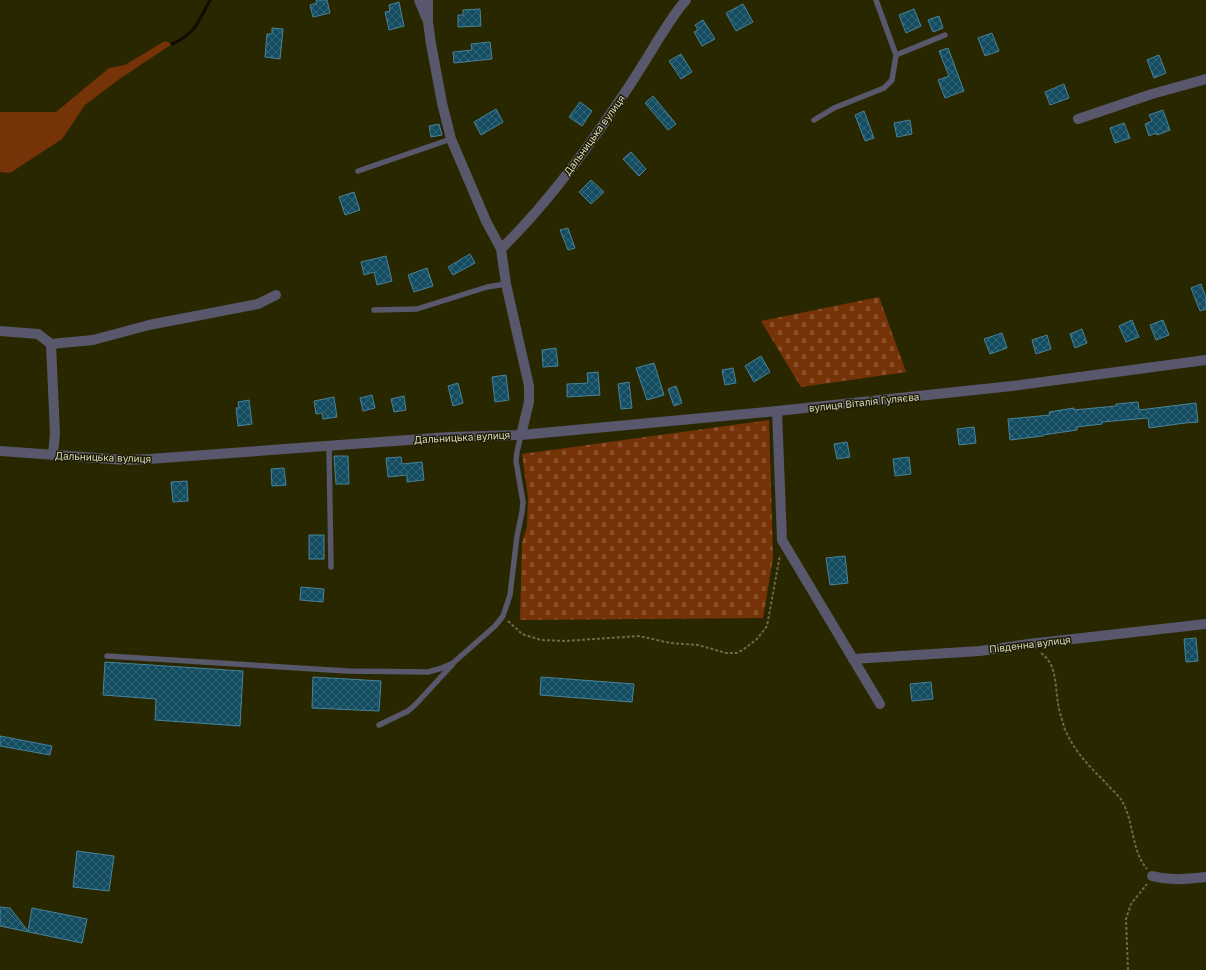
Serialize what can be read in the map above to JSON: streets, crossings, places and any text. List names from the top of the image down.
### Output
{
  "streets": {
    "street": ["Дальницька вулиця", "вулиця Віталія Гуляєва", "Південна вулиця"]
  },
  "crossings": [
    ["Дальницька вулиця", "вулиця Віталія Гуляєва"]
  ]
}
